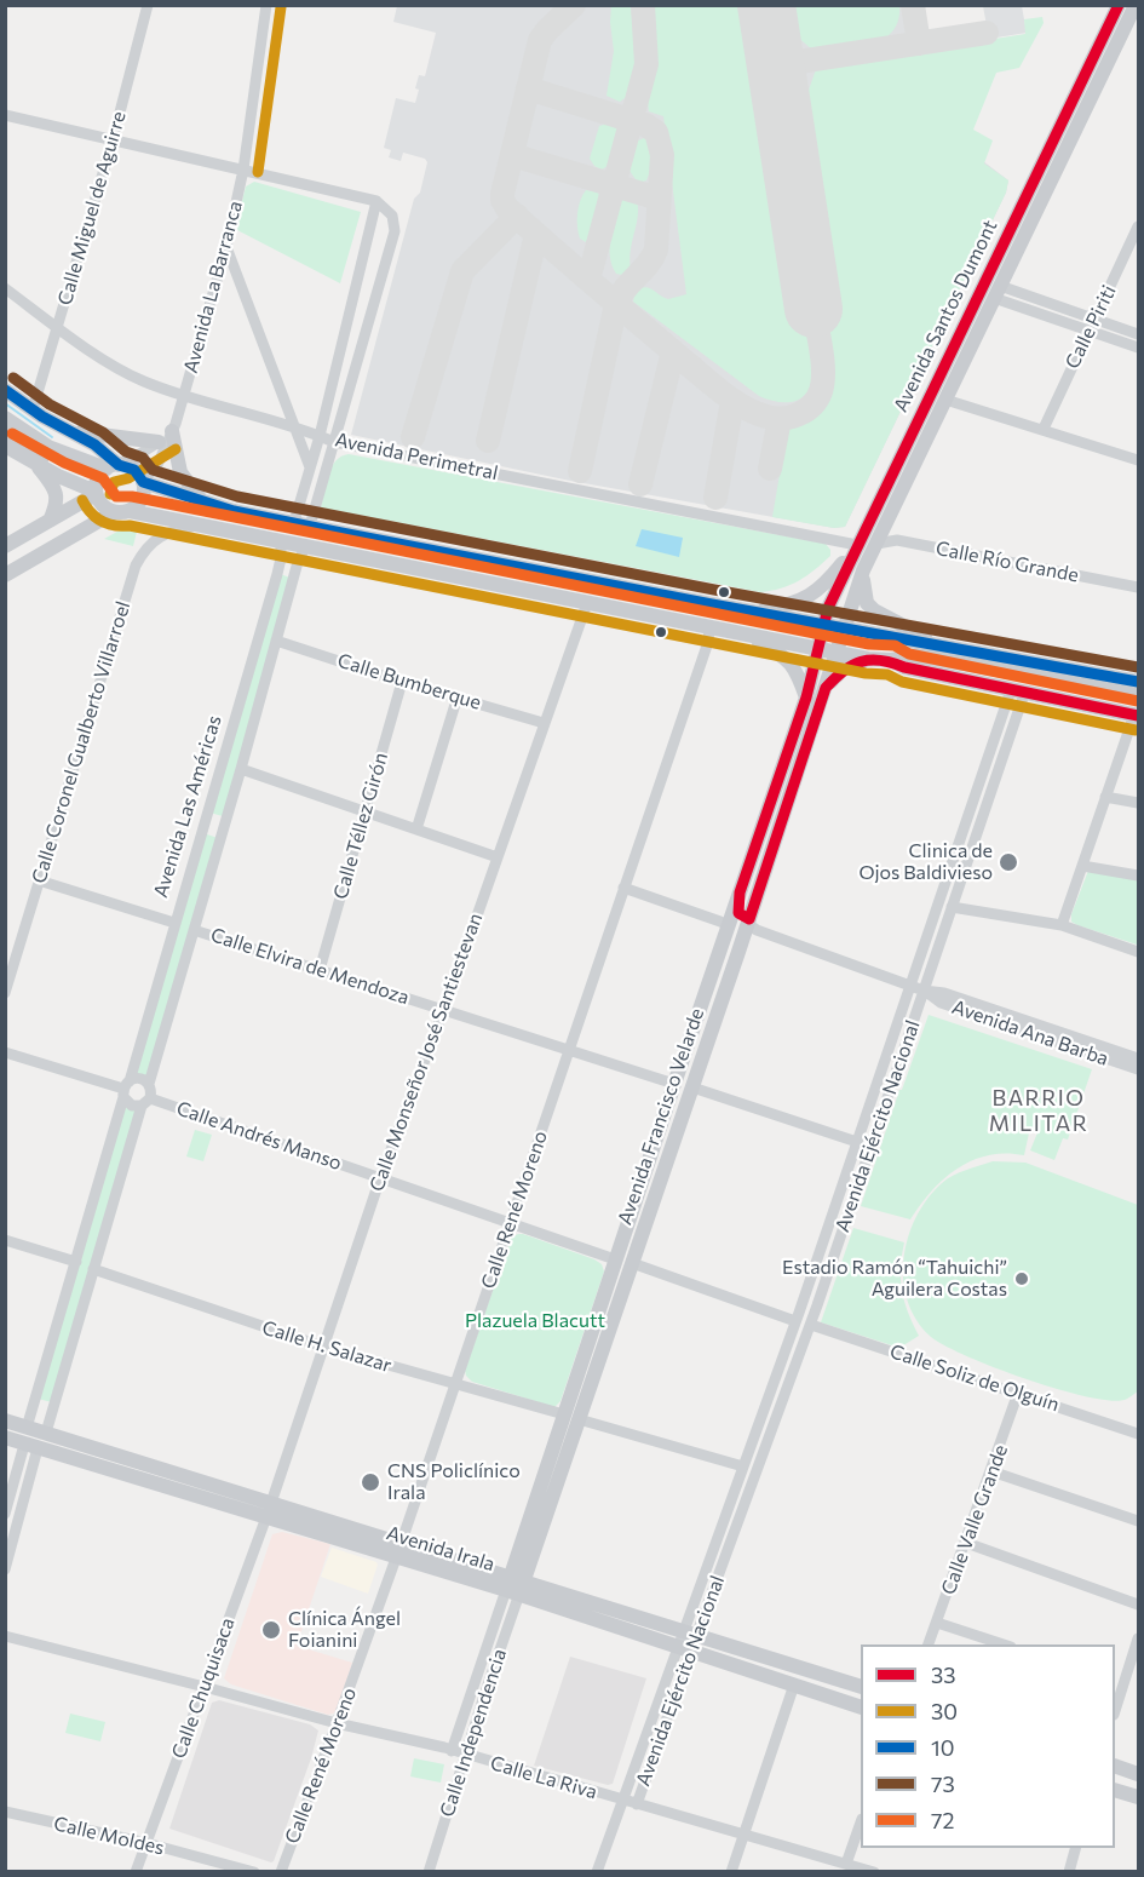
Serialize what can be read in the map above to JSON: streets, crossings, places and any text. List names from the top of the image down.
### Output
{
  "streets": {
    "main road": [
      "Avenida Santos Dumont",
      "Avenida Las Américas",
      "Avenida Francisco Velarde",
      "Avenida Irala"
    ],
    "street": [
      "Calle Miguel de Aguirre",
      "Avenida La Barranca",
      "Calle Piriti",
      "Avenida Perimetral",
      "Calle Río Grande",
      "Calle Bumberque",
      "Calle Coronel Gualberto Villarroel",
      "Calle Téllez Girón",
      "Calle Elvira de Mendoza",
      "Avenida Ana Barba",
      "Calle Monseñor José Santiestevan",
      "Avenida Ejército Nacional",
      "Calle Andrés Manso",
      "Calle René Moreno",
      "Calle H. Salazar",
      "Calle Soliz de Olguín",
      "Calle Valle Grande",
      "Calle Chuquisaca",
      "Calle Independencia",
      "Calle La Riva",
      "Calle Moldes"
    ]
  },
  "crossings": [
    ["Calle Miguel de Aguirre", "Avenida Perimetral"],
    ["Avenida La Barranca", "Avenida Perimetral"],
    ["Avenida Santos Dumont", "Avenida Perimetral"],
    ["Avenida Santos Dumont", "Calle Río Grande"],
    ["Avenida Santos Dumont", "Avenida Francisco Velarde"],
    ["Calle Bumberque", "Avenida Las Américas"],
    ["Calle Bumberque", "Calle Téllez Girón"],
    ["Calle Bumberque", "Calle Monseñor José Santiestevan"],
    ["Avenida Las Américas", "Calle Elvira de Mendoza"],
    ["Avenida Las Américas", "Calle Andrés Manso"],
    ["Avenida Las Américas", "Avenida Irala"],
    ["Calle Téllez Girón", "Calle Elvira de Mendoza"],
    ["Calle Elvira de Mendoza", "Calle Monseñor José Santiestevan"],
    ["Calle Elvira de Mendoza", "Avenida Francisco Velarde"],
    ["Calle Elvira de Mendoza", "Calle René Moreno"],
    ["Avenida Ana Barba", "Avenida Francisco Velarde"],
    ["Avenida Ana Barba", "Avenida Ejército Nacional"],
    ["Calle Monseñor José Santiestevan", "Calle Andrés Manso"],
    ["Calle Monseñor José Santiestevan", "Calle H. Salazar"],
    ["Calle Monseñor José Santiestevan", "Avenida Irala"],
    ["Calle Monseñor José Santiestevan", "Calle Chuquisaca"],
    ["Avenida Francisco Velarde", "Calle Andrés Manso"],
    ["Avenida Francisco Velarde", "Calle H. Salazar"],
    ["Avenida Francisco Velarde", "Avenida Irala"],
    ["Avenida Francisco Velarde", "Calle Independencia"],
    ["Avenida Ejército Nacional", "Calle Soliz de Olguín"],
    ["Avenida Ejército Nacional", "Avenida Irala"],
    ["Avenida Ejército Nacional", "Calle La Riva"],
    ["Calle Andrés Manso", "Calle René Moreno"],
    ["Calle René Moreno", "Calle H. Salazar"],
    ["Calle René Moreno", "Avenida Irala"],
    ["Calle René Moreno", "Calle La Riva"],
    ["Calle Soliz de Olguín", "Calle Valle Grande"],
    ["Avenida Irala", "Calle Chuquisaca"],
    ["Avenida Irala", "Calle Independencia"],
    ["Calle Chuquisaca", "Calle La Riva"],
    ["Calle Chuquisaca", "Calle Moldes"],
    ["Calle Independencia", "Calle La Riva"]
  ],
  "districts": ["BARRIO MILITAR"],
  "parks": ["Plazuela Blacutt"],
  "places": [
    "Clinica de Ojos Baldivieso",
    "Estadio Ramón “Tahuichi” Aguilera Costas",
    "CNS Policlínico Irala",
    "Clínica Ángel Foianini"
  ],
  "lines": [
    "transit line 33",
    "transit line 30",
    "transit line 73",
    "transit line 10",
    "transit line 72"
  ],
  "legend": [
    "33",
    "30",
    "10",
    "73",
    "72"
  ]
}
